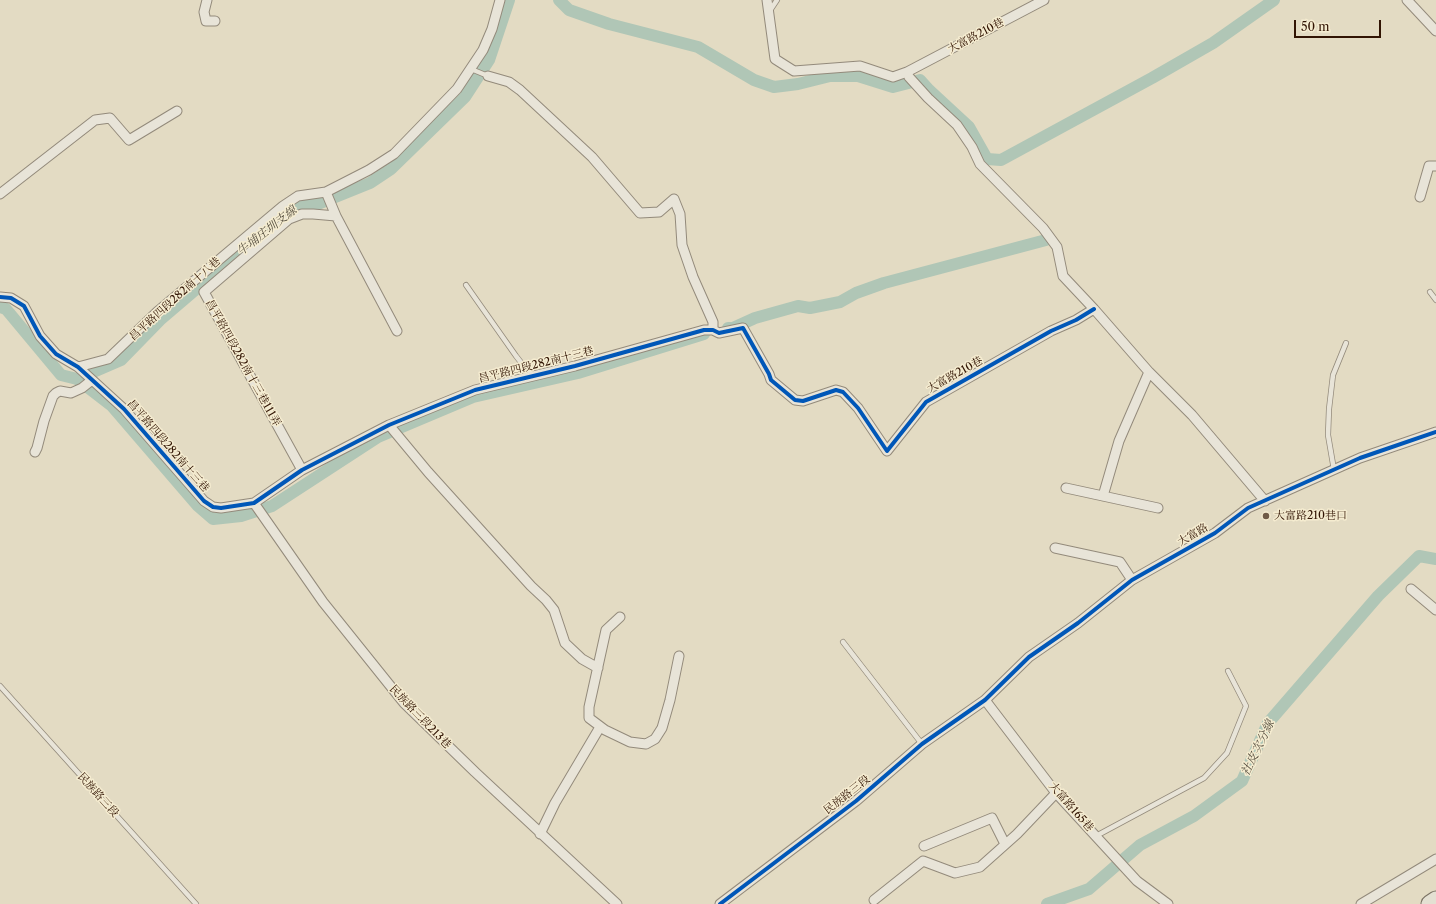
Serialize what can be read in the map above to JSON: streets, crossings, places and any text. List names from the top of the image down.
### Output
{
  "streets": {
    "street": [
      "大富路210巷",
      "昌平路四段282南十八巷",
      "昌平路四段282南十三巷111弄",
      "昌平路四段282南十三巷",
      "大富路",
      "民族路三段213巷",
      "民族路三段",
      "大富路165巷"
    ]
  },
  "crossings": [
    ["大富路210巷", "昌平路四段282南十三巷"],
    ["昌平路四段282南十八巷", "昌平路四段282南十三巷"],
    ["昌平路四段282南十三巷111弄", "昌平路四段282南十三巷"],
    ["昌平路四段282南十三巷", "民族路三段213巷"],
    ["大富路", "民族路三段"],
    ["大富路", "大富路165巷"],
    ["民族路三段", "大富路165巷"]
  ],
  "water": ["牛埔庄圳支線", "社皮次分線"],
  "places": ["大富路210巷口"],
  "scale_bar": "50 m"
}
